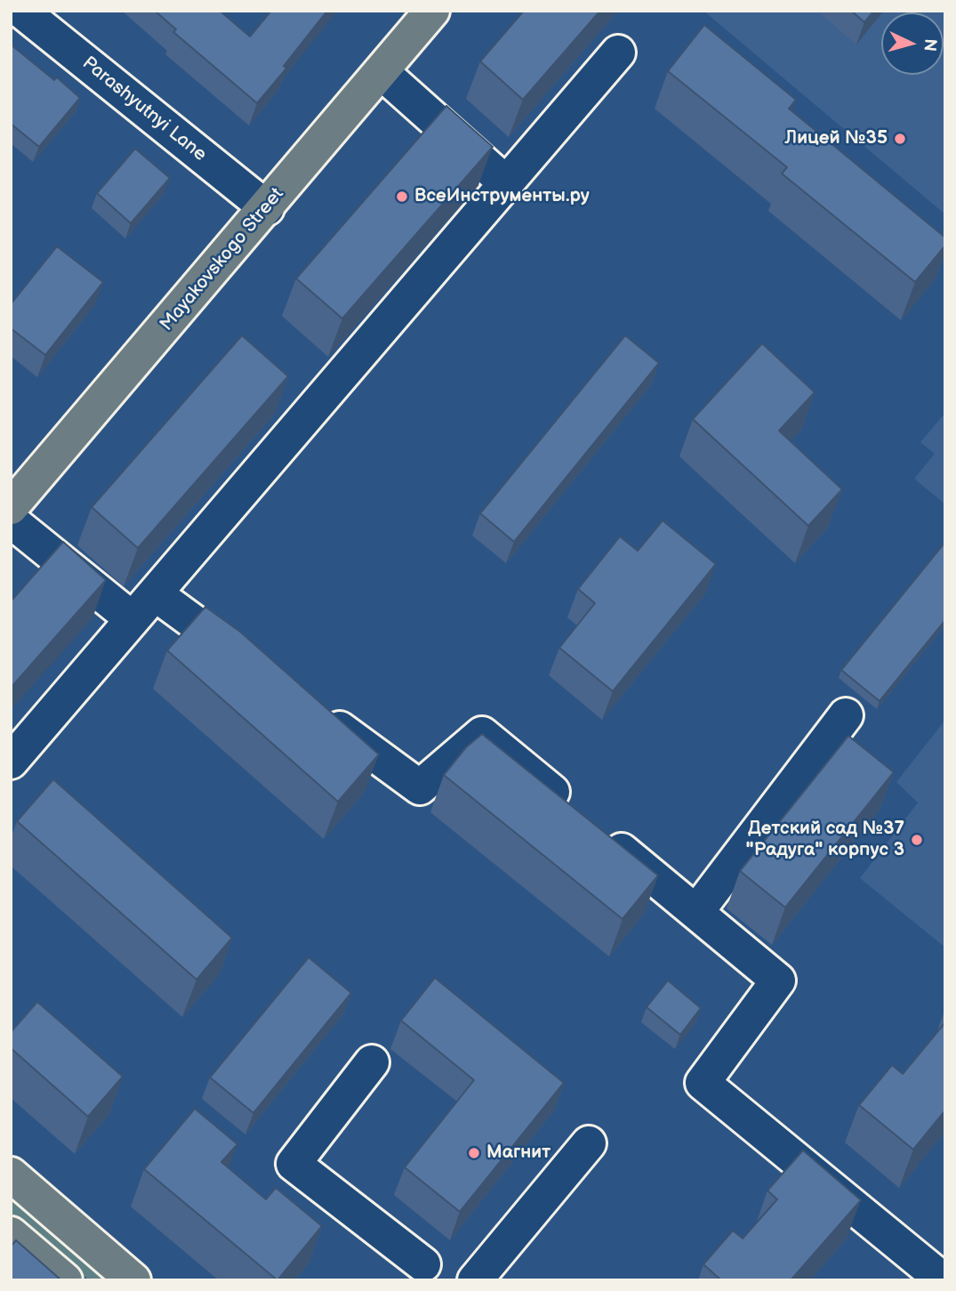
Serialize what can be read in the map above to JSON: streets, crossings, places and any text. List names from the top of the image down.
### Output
{
  "streets": {
    "main road": ["Mayakovskogo Street"],
    "street": ["Parashyutnyi Lane"]
  },
  "crossings": [
    ["Parashyutnyi Lane", "Mayakovskogo Street"]
  ],
  "places": [
    "Лицей №35",
    "ВсеИнструменты.ру",
    "Детский сад №37 \"Радуга\" корпус 3",
    "Магнит"
  ],
  "north": "right"
}
